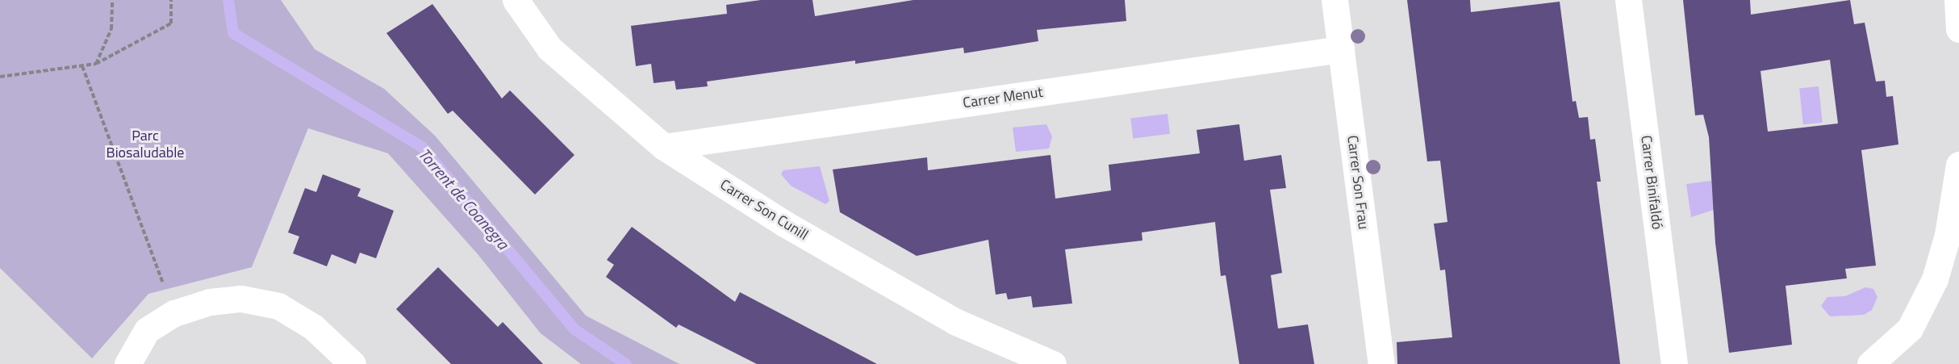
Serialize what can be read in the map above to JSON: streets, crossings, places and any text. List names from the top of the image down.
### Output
{
  "streets": {
    "street": [
      "Carrer Menut",
      "Carrer Son Frau",
      "Carrer Binifaldó",
      "Carrer Son Cunill"
    ]
  },
  "crossings": [
    ["Carrer Menut", "Carrer Son Frau"],
    ["Carrer Menut", "Carrer Son Cunill"]
  ],
  "water": ["Torrent de Coanegra"],
  "parks": ["Parc Biosaludable"]
}
